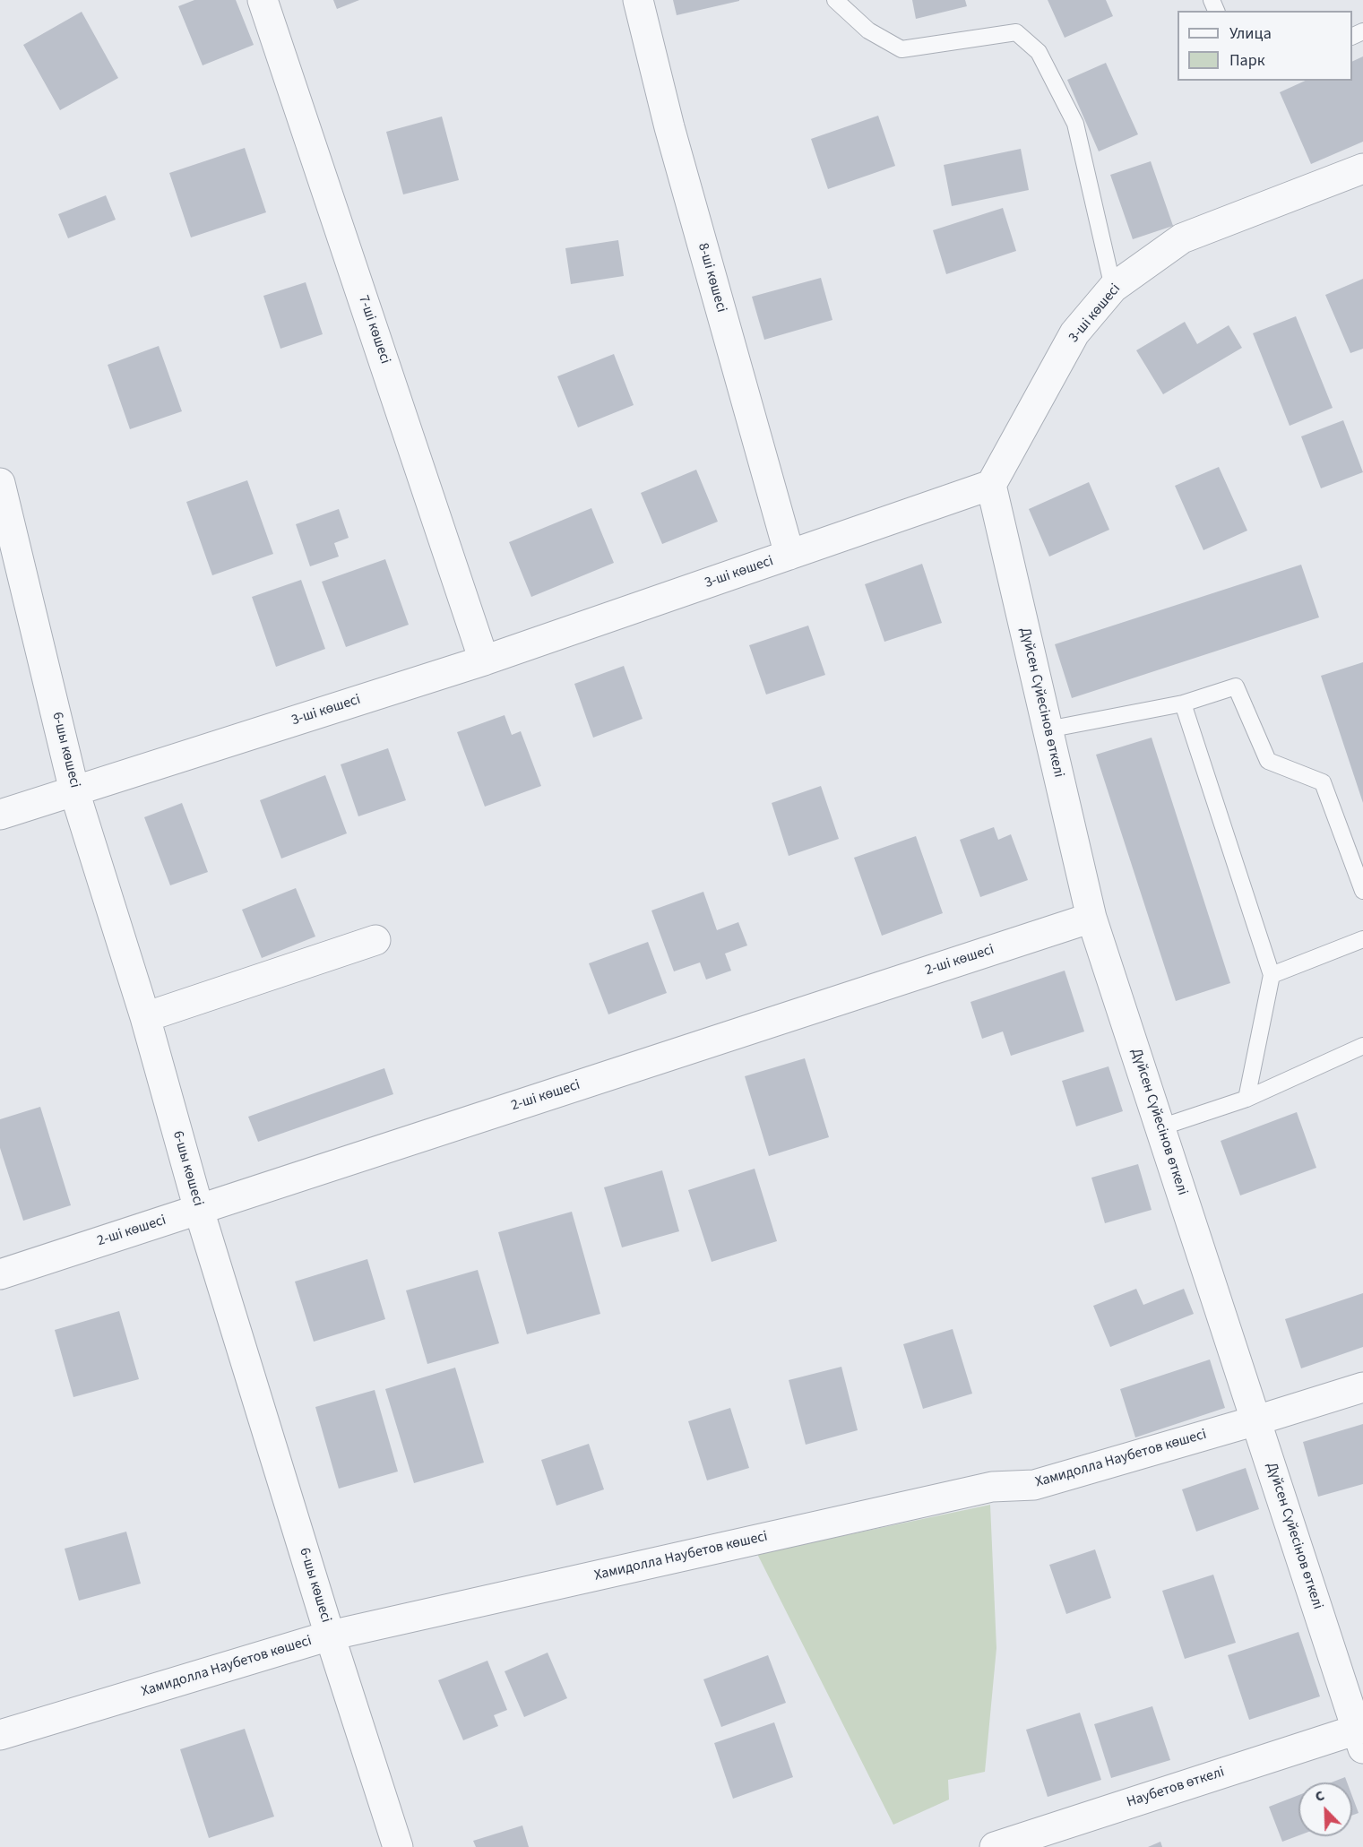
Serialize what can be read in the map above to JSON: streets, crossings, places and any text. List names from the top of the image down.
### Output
{
  "streets": {
    "street": [
      "8-ші көшесі",
      "3-ші көшесі",
      "7-ші көшесі",
      "Дүйсен Сүйесінов өткелі",
      "6-шы көшесі",
      "2-ші көшесі",
      "Хамидолла Наубетов көшесі",
      "Наубетов өткелі"
    ]
  },
  "crossings": [
    ["8-ші көшесі", "3-ші көшесі"],
    ["3-ші көшесі", "7-ші көшесі"],
    ["3-ші көшесі", "Дүйсен Сүйесінов өткелі"],
    ["3-ші көшесі", "6-шы көшесі"],
    ["Дүйсен Сүйесінов өткелі", "2-ші көшесі"],
    ["Дүйсен Сүйесінов өткелі", "Хамидолла Наубетов көшесі"],
    ["Дүйсен Сүйесінов өткелі", "Наубетов өткелі"],
    ["6-шы көшесі", "2-ші көшесі"],
    ["6-шы көшесі", "Хамидолла Наубетов көшесі"]
  ],
  "legend": ["Улица", "Парк"],
  "north": "top left"
}
